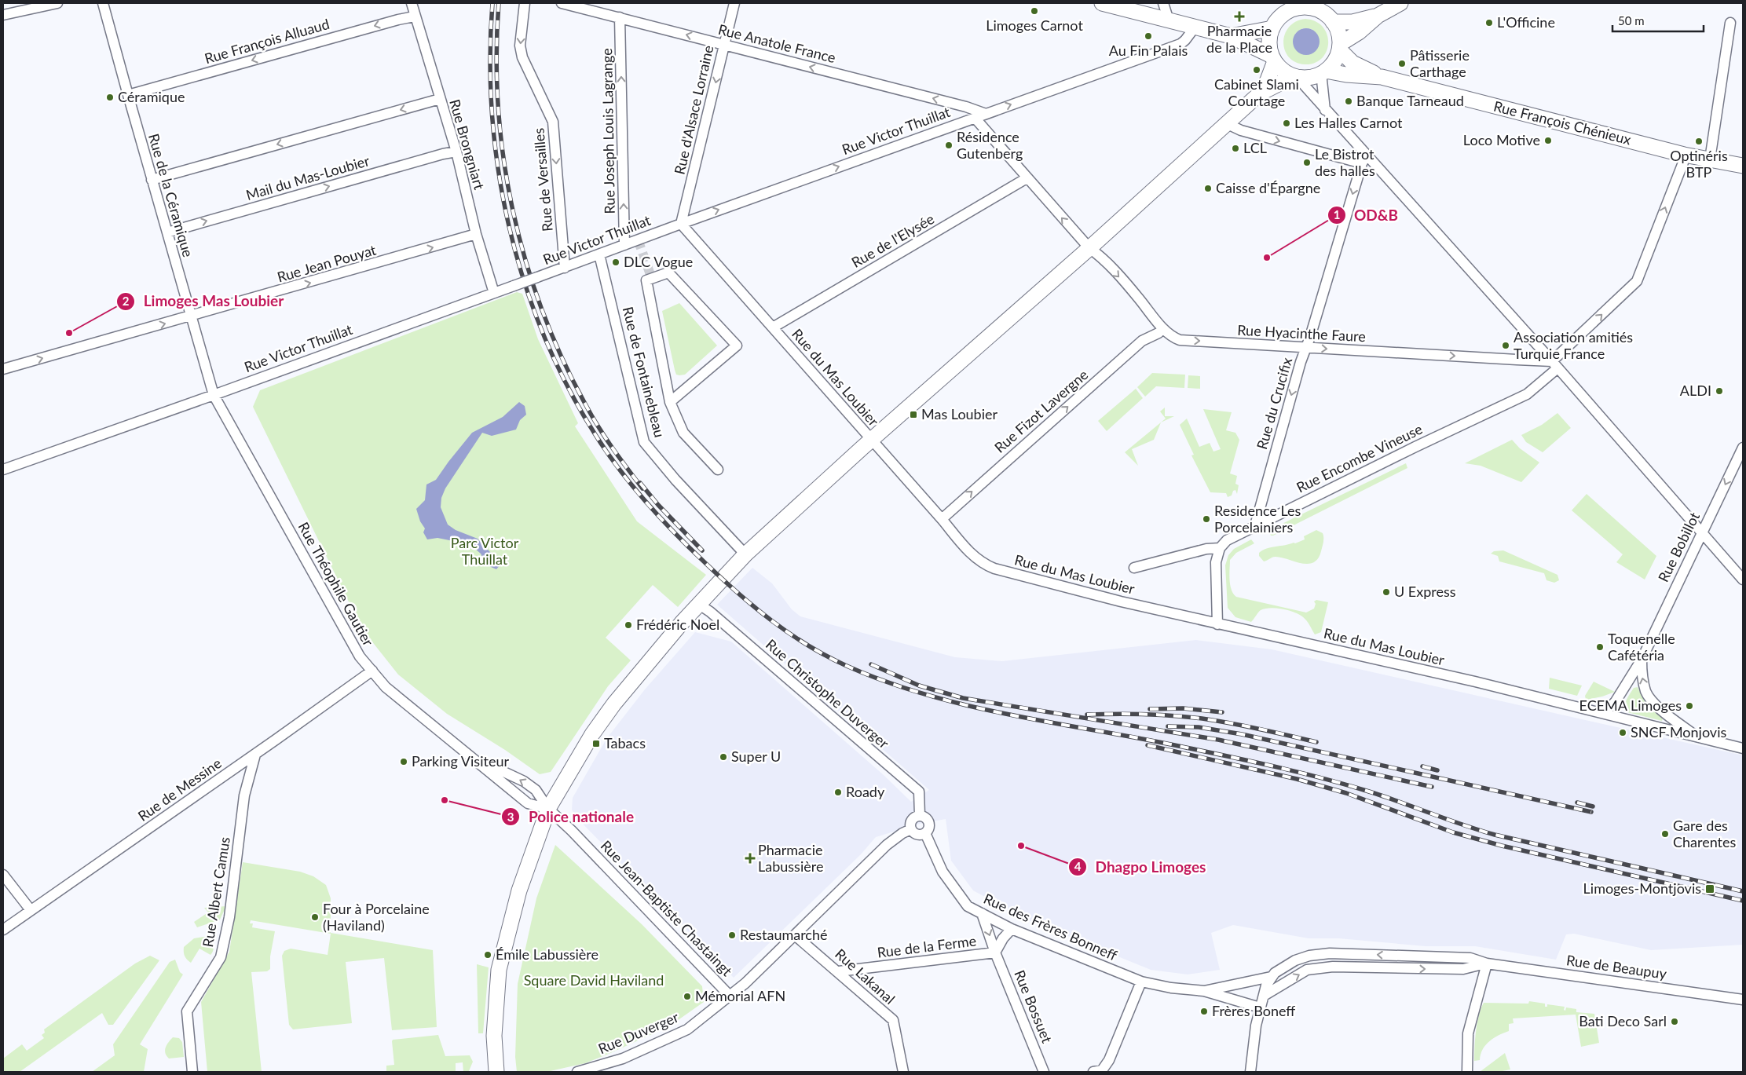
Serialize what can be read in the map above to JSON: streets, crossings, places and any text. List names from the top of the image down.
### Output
{
  "streets": {
    "street": [
      "Rue François Alluaud",
      "Rue Anatole France",
      "Rue d'Alsace Lorraine",
      "Rue François Chénieux",
      "Rue Joseph Louis Lagrange",
      "Rue Victor Thuillat",
      "Rue Brongniart",
      "Mail du Mas-Loubier",
      "Rue de Versailles",
      "Rue de la Céramique",
      "Rue de l'Elysée",
      "Rue Jean Pouyat",
      "Rue Hyacinthe Faure",
      "Rue de Fontainebleau",
      "Rue du Mas Loubier",
      "Rue du Crucifix",
      "Rue Fizot Lavergne",
      "Rue Encombe Vineuse",
      "Rue Bobillot",
      "Rue Théophile Gautier",
      "Rue Christophe Duverger",
      "Rue de Messine",
      "Rue Albert Camus",
      "Rue Jean-Baptiste Chastaingt",
      "Rue des Frères Bonneff",
      "Rue de la Ferme",
      "Rue de Beaupuy",
      "Rue Lakanal",
      "Rue Bossuet",
      "Rue Duverger"
    ]
  },
  "crossings": [
    ["Rue François Alluaud", "Rue Brongniart"],
    ["Rue François Alluaud", "Rue de la Céramique"],
    ["Rue Anatole France", "Rue d'Alsace Lorraine"],
    ["Rue Anatole France", "Rue Joseph Louis Lagrange"],
    ["Rue Anatole France", "Rue Victor Thuillat"],
    ["Rue d'Alsace Lorraine", "Rue Victor Thuillat"],
    ["Rue d'Alsace Lorraine", "Rue du Mas Loubier"],
    ["Rue François Chénieux", "Rue Encombe Vineuse"],
    ["Rue Joseph Louis Lagrange", "Rue Victor Thuillat"],
    ["Rue Victor Thuillat", "Rue Brongniart"],
    ["Rue Victor Thuillat", "Rue de Versailles"],
    ["Rue Victor Thuillat", "Rue de la Céramique"],
    ["Rue Victor Thuillat", "Rue Hyacinthe Faure"],
    ["Rue Victor Thuillat", "Rue de Fontainebleau"],
    ["Rue Victor Thuillat", "Rue du Mas Loubier"],
    ["Rue Victor Thuillat", "Rue Théophile Gautier"],
    ["Rue Brongniart", "Mail du Mas-Loubier"],
    ["Rue Brongniart", "Rue Jean Pouyat"],
    ["Mail du Mas-Loubier", "Rue de la Céramique"],
    ["Rue de la Céramique", "Rue Jean Pouyat"],
    ["Rue de la Céramique", "Rue Théophile Gautier"],
    ["Rue de l'Elysée", "Rue Hyacinthe Faure"],
    ["Rue de l'Elysée", "Rue du Mas Loubier"],
    ["Rue Hyacinthe Faure", "Rue du Crucifix"],
    ["Rue Hyacinthe Faure", "Rue Fizot Lavergne"],
    ["Rue Hyacinthe Faure", "Rue Encombe Vineuse"],
    ["Rue du Mas Loubier", "Rue Fizot Lavergne"],
    ["Rue du Mas Loubier", "Rue Bobillot"],
    ["Rue du Crucifix", "Rue Encombe Vineuse"],
    ["Rue Théophile Gautier", "Rue de Messine"],
    ["Rue Théophile Gautier", "Rue Jean-Baptiste Chastaingt"],
    ["Rue Christophe Duverger", "Rue des Frères Bonneff"],
    ["Rue de Messine", "Rue Albert Camus"],
    ["Rue Jean-Baptiste Chastaingt", "Rue Duverger"],
    ["Rue des Frères Bonneff", "Rue de Beaupuy"],
    ["Rue des Frères Bonneff", "Rue Bossuet"],
    ["Rue de la Ferme", "Rue Lakanal"],
    ["Rue de la Ferme", "Rue Bossuet"],
    ["Rue Lakanal", "Rue Duverger"]
  ],
  "one_way": [
    "Rue François Alluaud",
    "Rue Anatole France",
    "Rue d'Alsace Lorraine",
    "Rue Joseph Louis Lagrange",
    "Rue Victor Thuillat",
    "Rue de Versailles",
    "Rue Jean Pouyat",
    "Rue du Crucifix",
    "Rue Fizot Lavergne",
    "Rue Encombe Vineuse"
  ],
  "parks": ["Parc Victor Thuillat", "Square David Haviland"],
  "places": {
    "other": [
      "Limoges Carnot",
      "L'Officine",
      "Au Fin Palais",
      "Pâtisserie Carthage",
      "Cabinet Slami Courtage",
      "Céramique",
      "Banque Tarneaud",
      "Les Halles Carnot",
      "Loco Motive",
      "Optinéris BTP",
      "Résidence Gutenberg",
      "LCL",
      "Le Bistrot des halles",
      "Caisse d'Épargne",
      "OD&B",
      "DLC Vogue",
      "Limoges Mas Loubier",
      "Association amitiés Turquie France",
      "ALDI",
      "Residence Les Porcelainiers",
      "U Express",
      "Frédéric Noel",
      "Toquenelle Cafétéria",
      "ECEMA Limoges",
      "SNCF Monjovis",
      "Super U",
      "Parking Visiteur",
      "Roady",
      "Police nationale",
      "Gare des Charentes",
      "Dhagpo Limoges",
      "Four à Porcelaine (Haviland)",
      "Restaumarché",
      "Émile Labussière",
      "Mémorial AFN",
      "Frères Boneff",
      "Bati Deco Sarl"
    ],
    "health": ["Pharmacie de la Place", "Pharmacie Labussière"],
    "transit": ["Mas Loubier", "Tabacs", "Limoges-Montjovis"]
  },
  "scale_bar": "50 m"
}
